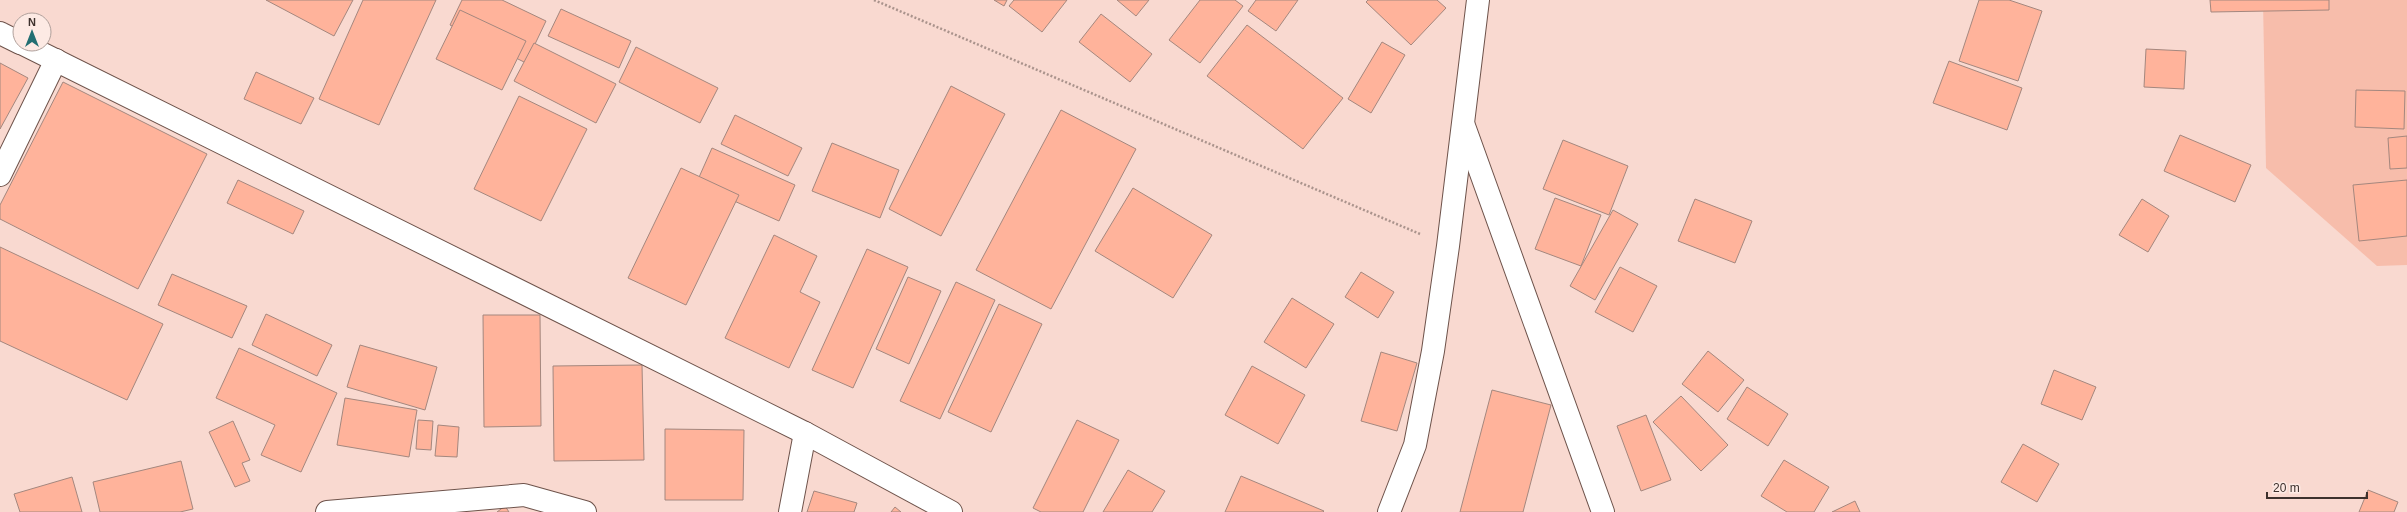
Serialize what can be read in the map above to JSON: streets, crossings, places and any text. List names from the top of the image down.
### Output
{
  "scale_bar": "20 m",
  "north": "top"
}
